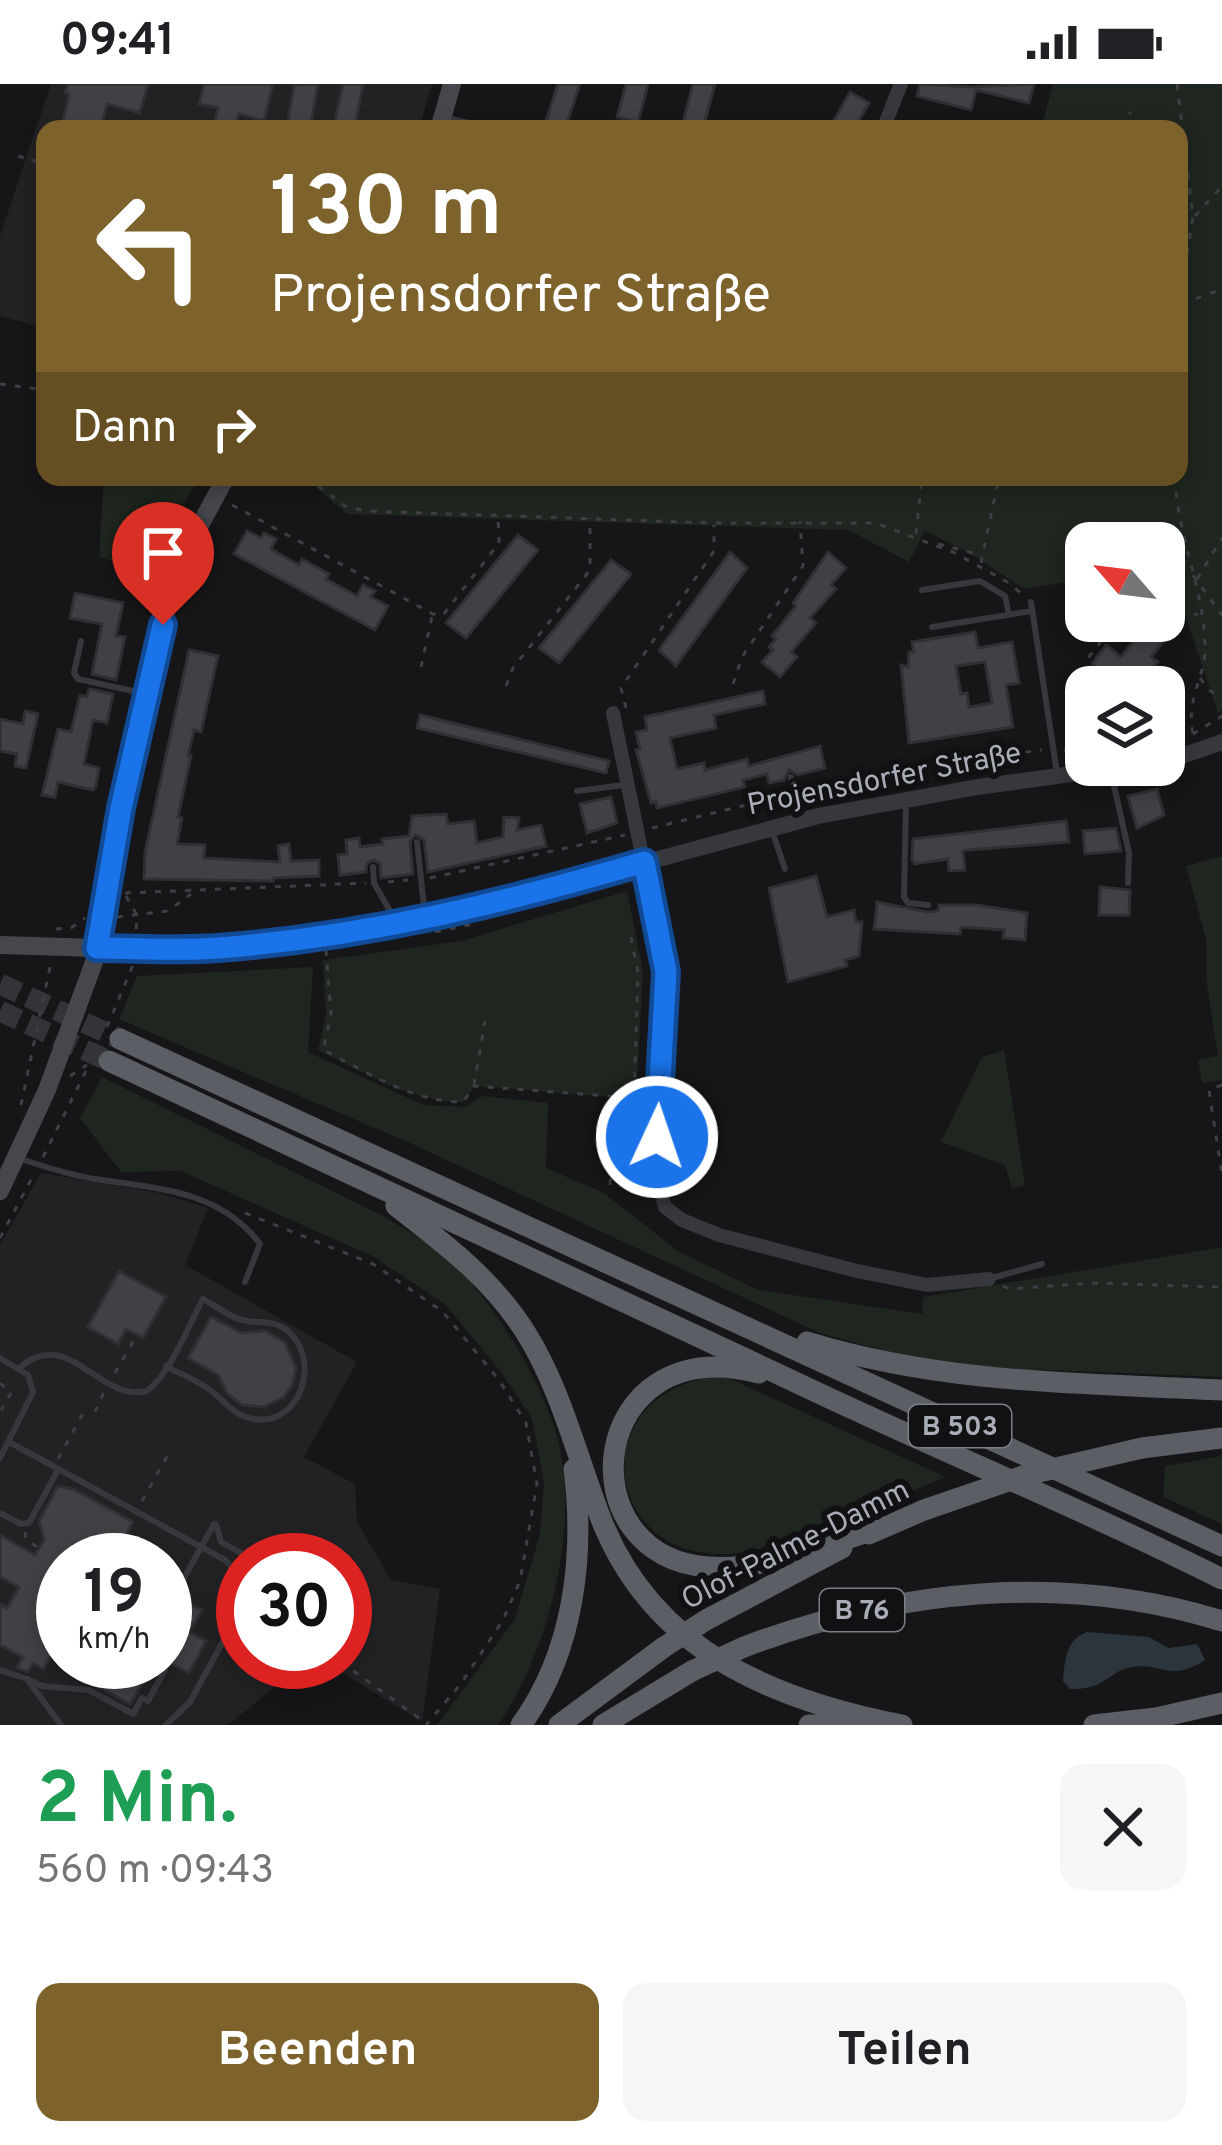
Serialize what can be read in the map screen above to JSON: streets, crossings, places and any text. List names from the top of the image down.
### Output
{
  "streets": {
    "highway": ["B 503", "Olof-Palme-Damm", "B 76"],
    "main road": ["Projensdorfer Straße"]
  },
  "north": "top left",
  "page": {
    "status": "09:41",
    "turn": ["130 m", "Projensdorfer Straße"],
    "then": "Dann",
    "speed": "19 km/h",
    "limit": "30",
    "heading": ["2 Min.", "560 m · 09:43"],
    "buttons": ["Beenden", "Teilen"]
  }
}
